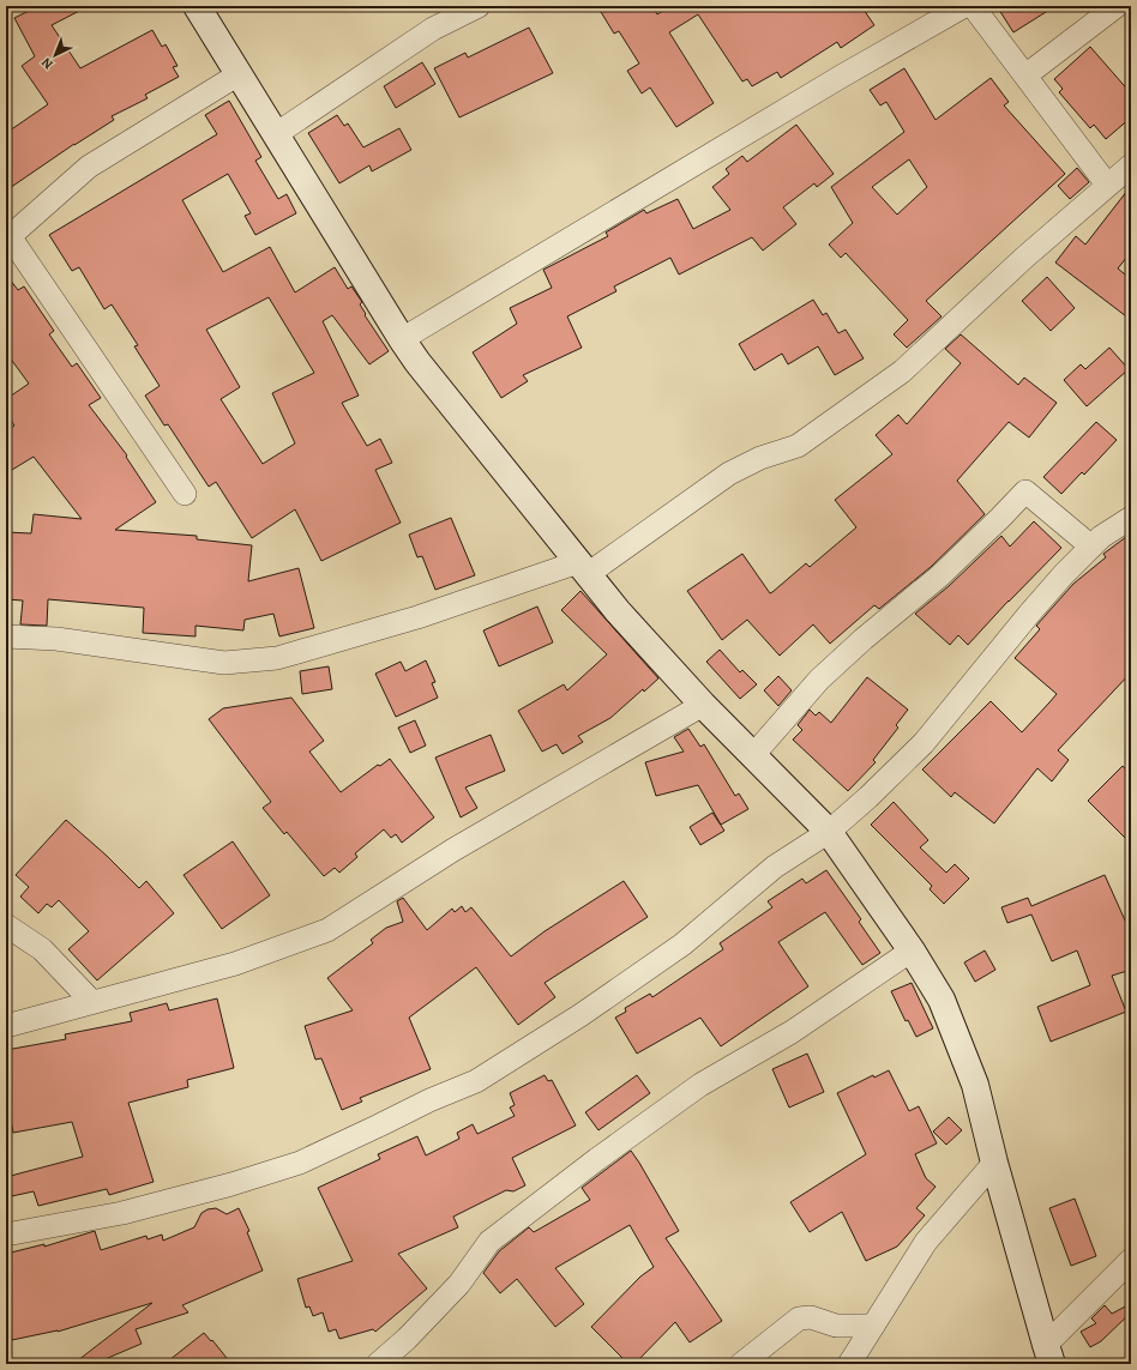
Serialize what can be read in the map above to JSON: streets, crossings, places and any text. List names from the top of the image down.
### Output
{
  "north": "bottom left"
}
